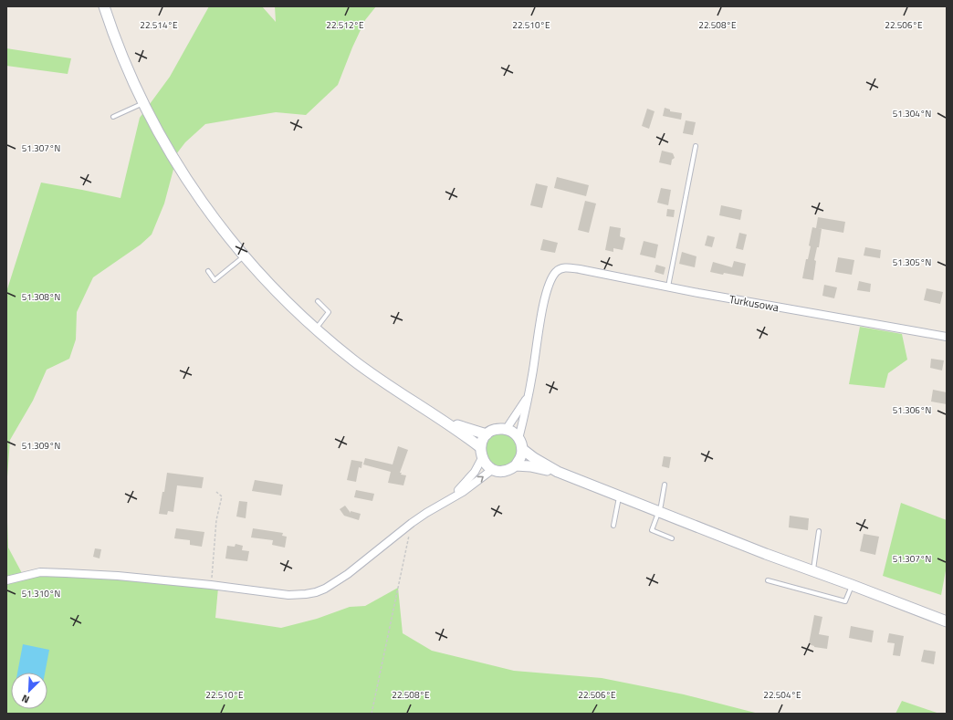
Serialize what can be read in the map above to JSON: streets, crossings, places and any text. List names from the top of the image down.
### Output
{
  "streets": {
    "street": ["Turkusowa"]
  },
  "north": "bottom left",
  "coordinates": [
    "22.514°E",
    "22.512°E",
    "22.510°E",
    "22.508°E",
    "22.506°E",
    "51.304°N",
    "51.307°N",
    "51.305°N",
    "51.308°N",
    "51.306°N",
    "51.309°N",
    "51.310°N",
    "22.504°E"
  ]
}
